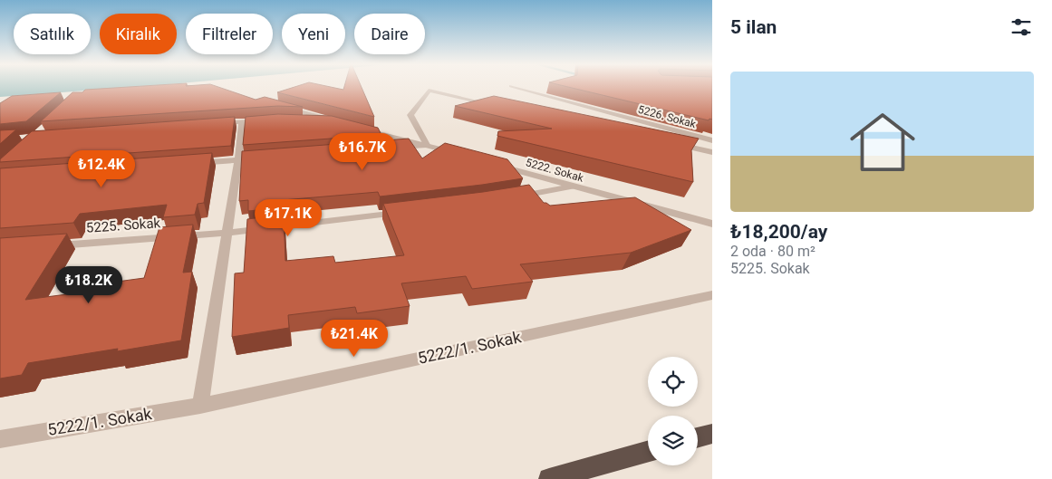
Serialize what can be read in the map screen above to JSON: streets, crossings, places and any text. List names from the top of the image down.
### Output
{
  "streets": {
    "street": [
      "5226. Sokak",
      "5222. Sokak",
      "5225. Sokak",
      "5222/1. Sokak"
    ]
  },
  "page": {
    "heading": "5 ilan",
    "chip": [
      "Satılık",
      "Kiralık",
      "Filtreler",
      "Yeni",
      "Daire"
    ],
    "list": [
      {
        "name": "₺18,200/ay",
        "note": "2 oda · 80 m² · 5225. Sokak"
      }
    ],
    "price": [
      "₺16.7K",
      "₺12.4K",
      "₺17.1K",
      "₺18.2K",
      "₺21.4K"
    ]
  }
}
